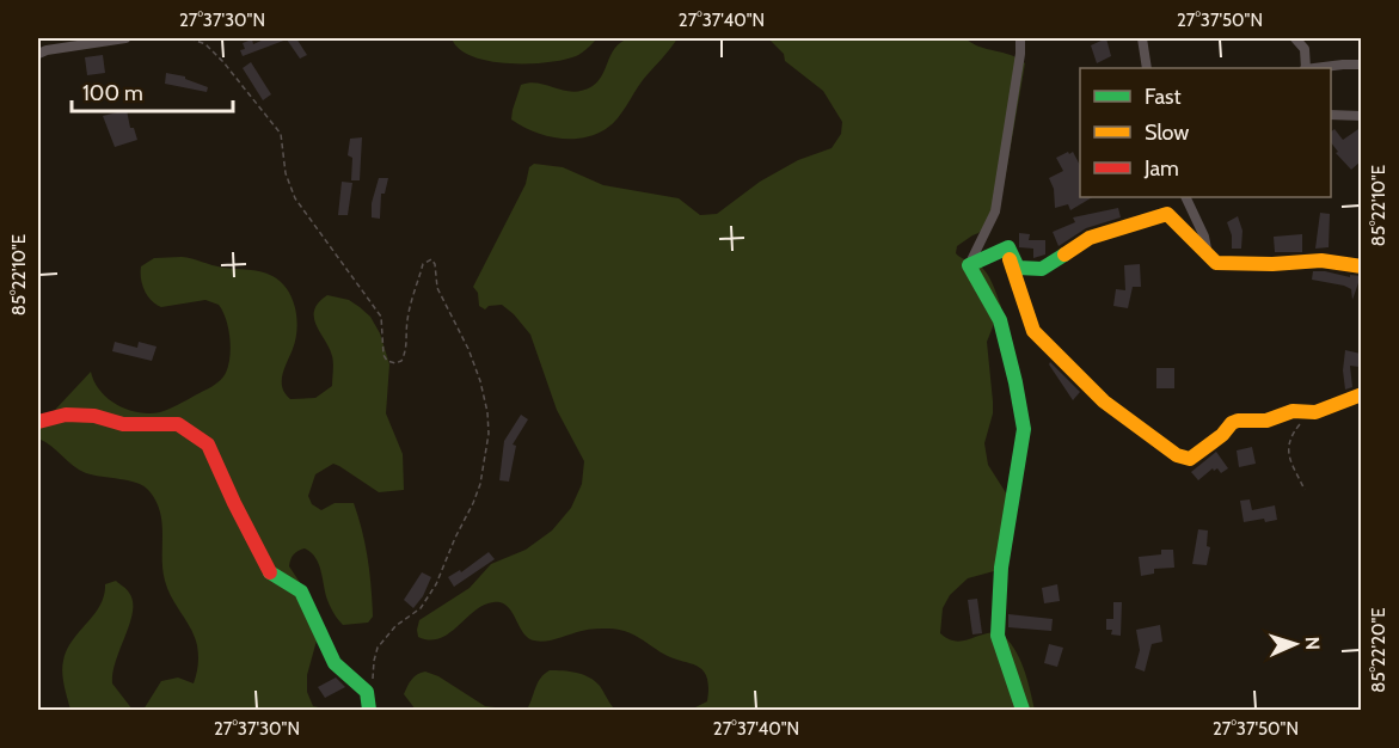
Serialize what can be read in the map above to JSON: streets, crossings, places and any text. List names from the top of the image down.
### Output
{
  "legend": ["Fast", "Slow", "Jam"],
  "scale_bar": "100 m",
  "north": "right",
  "coordinates": [
    "27°37'30\"N",
    "27°37'40\"N",
    "27°37'50\"N",
    "85°22'10\"E",
    "85°22'20\"E"
  ]
}
